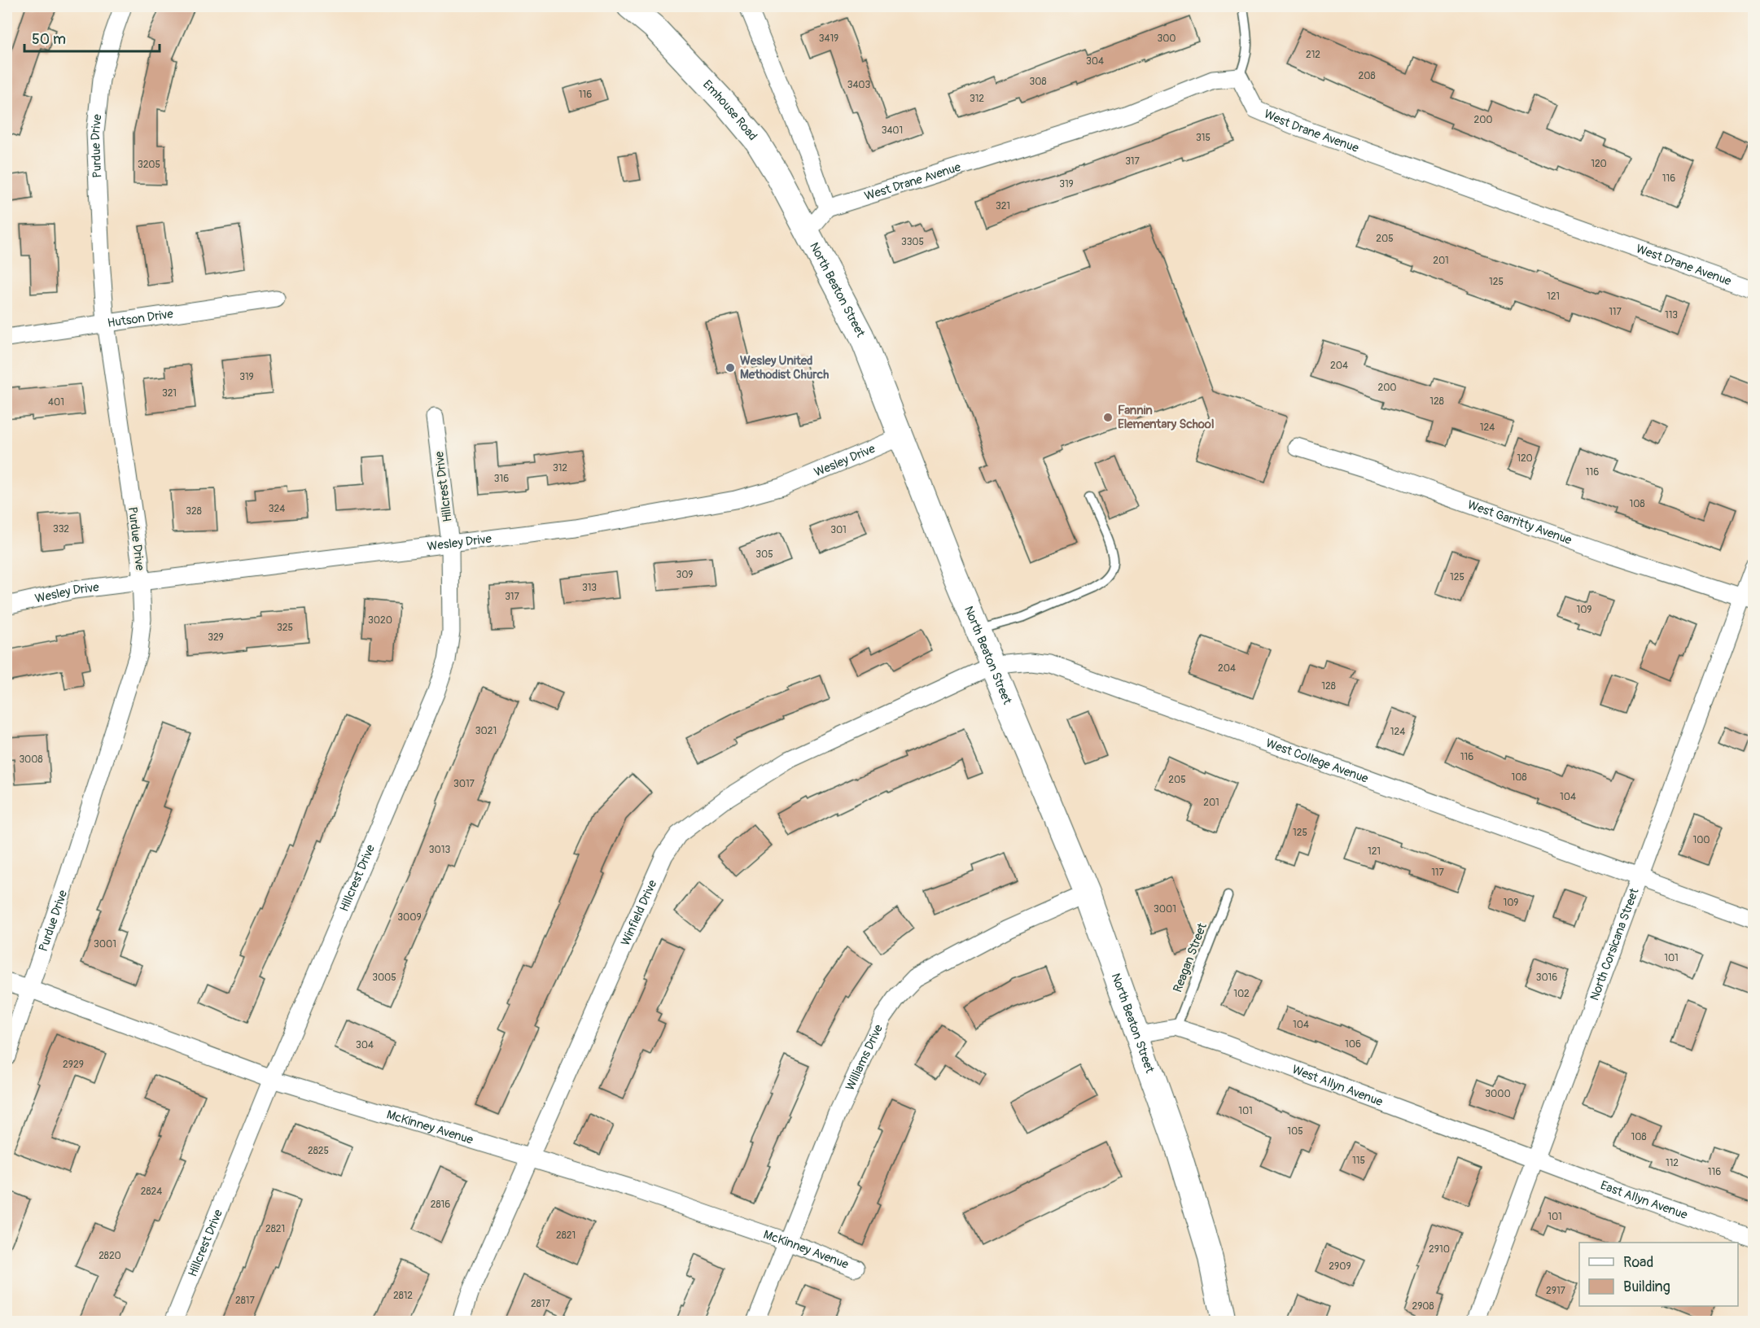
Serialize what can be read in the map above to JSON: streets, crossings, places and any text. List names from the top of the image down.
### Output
{
  "streets": {
    "main road": ["Emhouse Road", "North Beaton Street"],
    "street": [
      "West Drane Avenue",
      "Purdue Drive",
      "Hutson Drive",
      "Wesley Drive",
      "Hillcrest Drive",
      "West Garritty Avenue",
      "West College Avenue",
      "Winfield Drive",
      "North Corsicana Street",
      "Williams Drive",
      "West Allyn Avenue",
      "McKinney Avenue",
      "East Allyn Avenue"
    ],
    "lane": ["Reagan Street"]
  },
  "crossings": [
    ["Emhouse Road", "North Beaton Street"],
    ["West Drane Avenue", "North Beaton Street"],
    ["Purdue Drive", "Hutson Drive"],
    ["Purdue Drive", "Wesley Drive"],
    ["Purdue Drive", "McKinney Avenue"],
    ["North Beaton Street", "Wesley Drive"],
    ["North Beaton Street", "West College Avenue"],
    ["North Beaton Street", "Winfield Drive"],
    ["North Beaton Street", "Williams Drive"],
    ["North Beaton Street", "West Allyn Avenue"],
    ["Wesley Drive", "Hillcrest Drive"],
    ["Hillcrest Drive", "McKinney Avenue"],
    ["West Garritty Avenue", "North Corsicana Street"],
    ["West College Avenue", "Winfield Drive"],
    ["West College Avenue", "North Corsicana Street"],
    ["Winfield Drive", "McKinney Avenue"],
    ["North Corsicana Street", "West Allyn Avenue"],
    ["North Corsicana Street", "East Allyn Avenue"],
    ["Reagan Street", "West Allyn Avenue"],
    ["Williams Drive", "McKinney Avenue"],
    ["West Allyn Avenue", "East Allyn Avenue"]
  ],
  "places": ["Wesley United Methodist Church", "Fannin Elementary School"],
  "house_numbers": [
    "3419",
    "300",
    "212",
    "304",
    "208",
    "308",
    "3403",
    "116",
    "312",
    "200",
    "3401",
    "315",
    "317",
    "120",
    "3205",
    "116",
    "319",
    "321",
    "205",
    "3305",
    "201",
    "125",
    "121",
    "117",
    "113",
    "204",
    "319",
    "200",
    "321",
    "128",
    "401",
    "124",
    "120",
    "312",
    "116",
    "316",
    "108",
    "324",
    "328",
    "332",
    "301",
    "305",
    "309",
    "125",
    "313",
    "317",
    "109",
    "3020",
    "325",
    "329",
    "204",
    "128",
    "3021",
    "124",
    "116",
    "3008",
    "108",
    "205",
    "3017",
    "104",
    "201",
    "125",
    "100",
    "3013",
    "121",
    "117",
    "109",
    "3001",
    "3009",
    "3001",
    "101",
    "3005",
    "3016",
    "102",
    "104",
    "106",
    "304",
    "2929",
    "3000",
    "101",
    "105",
    "108",
    "2825",
    "115",
    "112",
    "116",
    "2824",
    "2816",
    "101",
    "2821",
    "2821",
    "2910",
    "2820",
    "2909",
    "2917",
    "2812",
    "2817",
    "2817",
    "2908"
  ],
  "legend": ["Road", "Building"],
  "scale_bar": "50 m"
}
